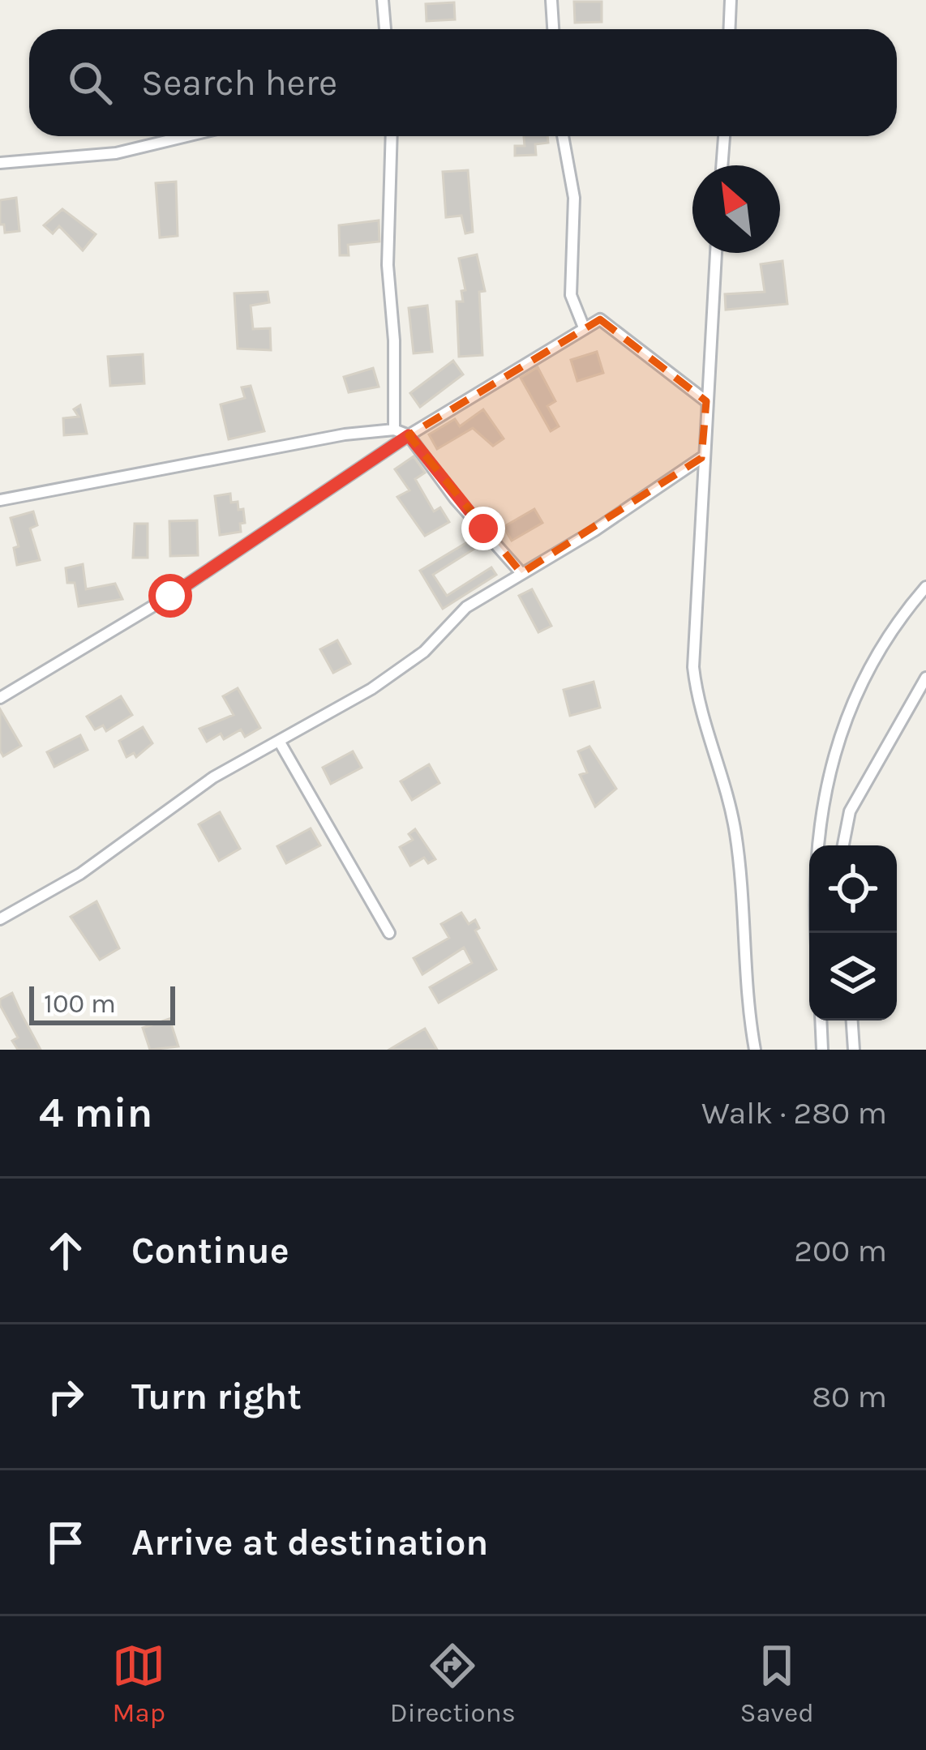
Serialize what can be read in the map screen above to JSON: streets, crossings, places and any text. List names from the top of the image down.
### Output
{
  "scale_bar": "100 m",
  "north": "top left",
  "page": {
    "search": "Search here",
    "scale": "100 m",
    "heading": ["4 min", "Walk · 280 m"],
    "list": [
      ["Continue", "200 m"],
      ["Turn right", "80 m"],
      "Arrive at destination"
    ],
    "nav": ["Map", "Directions", "Saved"]
  }
}
